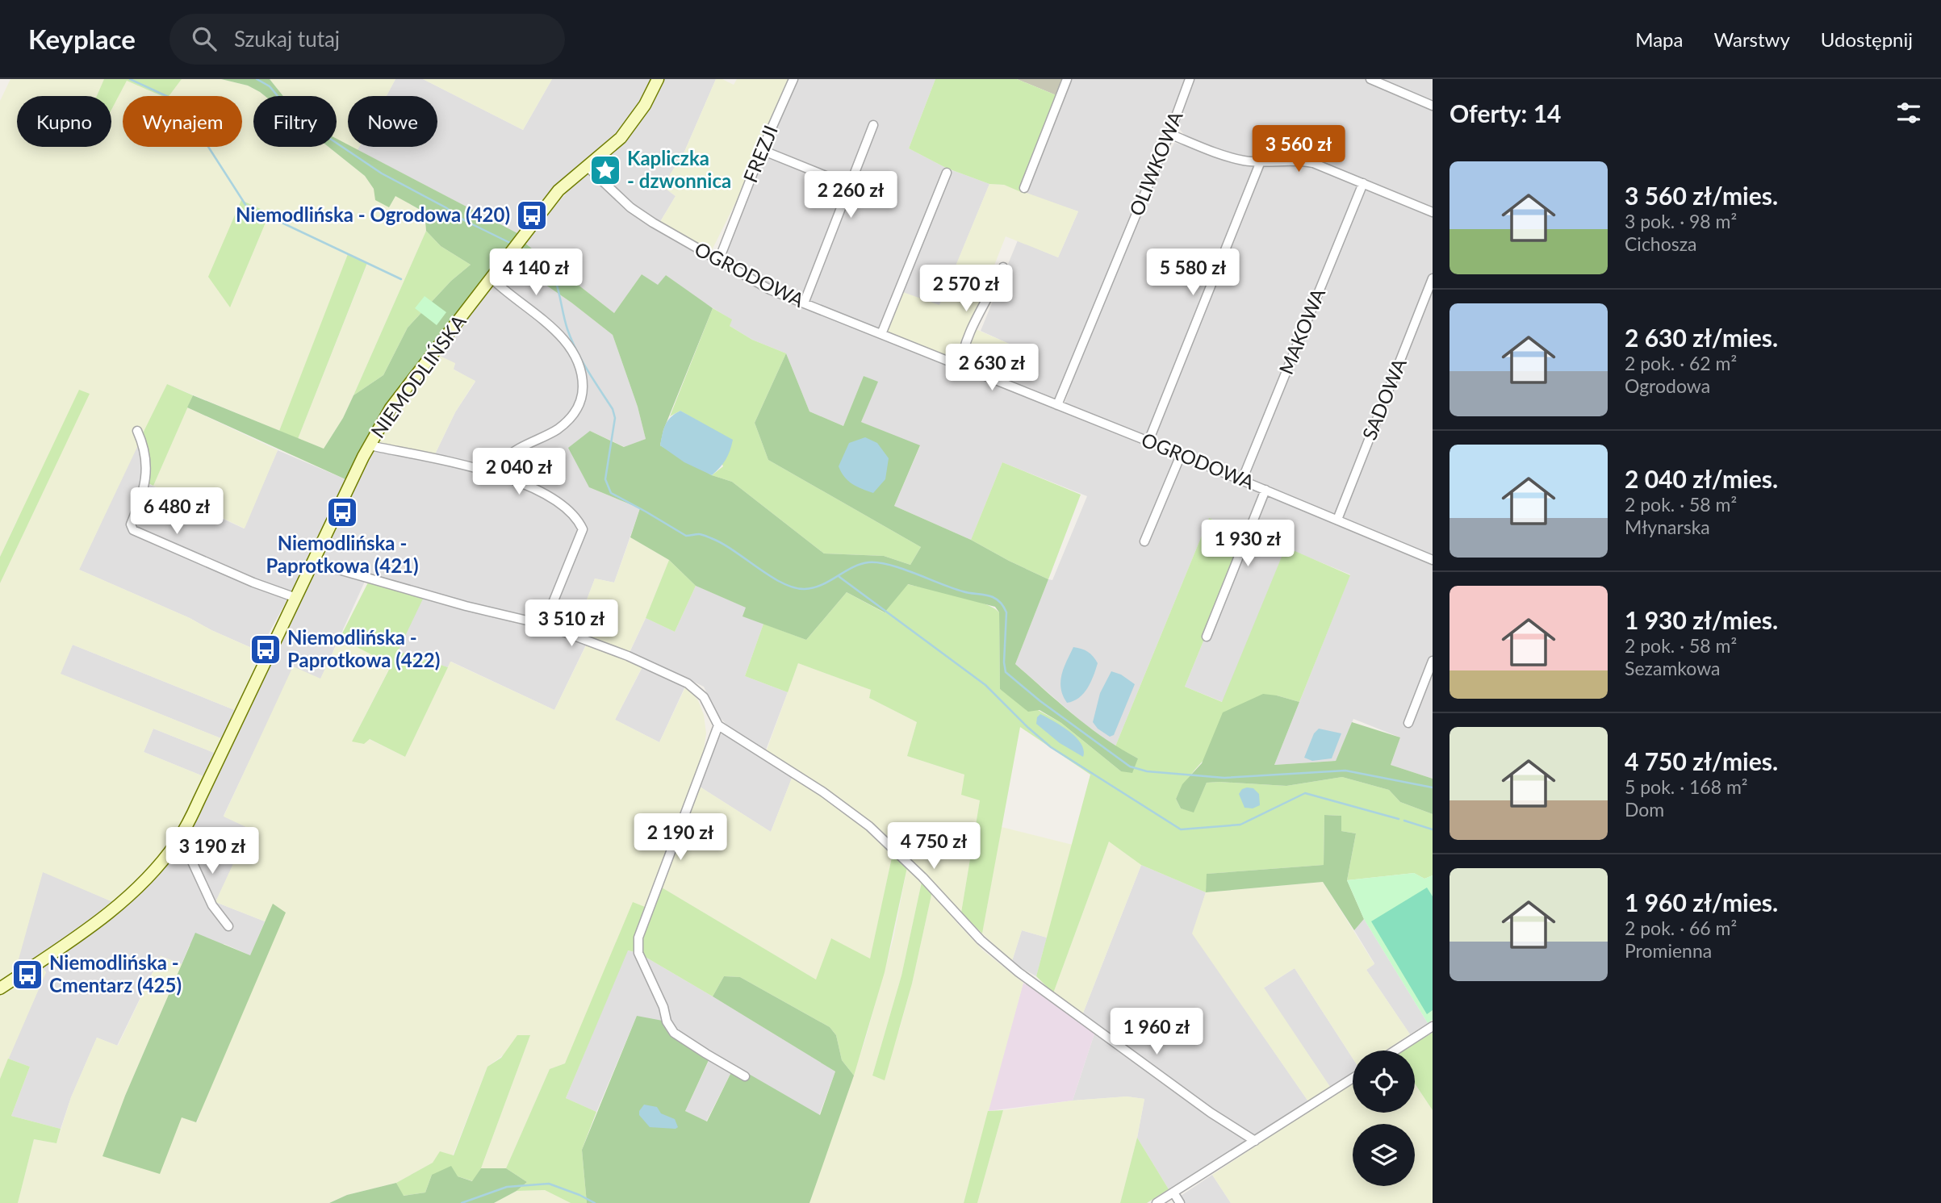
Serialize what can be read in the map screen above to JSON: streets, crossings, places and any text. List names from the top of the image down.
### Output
{
  "streets": {
    "main road": ["NIEMODLIŃSKA"],
    "street": [
      "FREZJI",
      "OLIWKOWA",
      "OGRODOWA",
      "MAKOWA",
      "SADOWA"
    ]
  },
  "crossings": [
    ["FREZJI", "OGRODOWA"],
    ["OLIWKOWA", "OGRODOWA"],
    ["OGRODOWA", "MAKOWA"],
    ["OGRODOWA", "NIEMODLIŃSKA"],
    ["OGRODOWA", "SADOWA"]
  ],
  "places": {
    "place": ["Kapliczka - dzwonnica"],
    "bus stop": [
      "Niemodlińska - Ogrodowa (420)",
      "Niemodlińska - Paprotkowa (421)",
      "Niemodlińska - Paprotkowa (422)",
      "Niemodlińska - Cmentarz (425)"
    ]
  },
  "page": {
    "header": "Keyplace",
    "search": "Szukaj tutaj",
    "nav": ["Mapa", "Warstwy", "Udostępnij"],
    "heading": "Oferty: 14",
    "chip": [
      "Kupno",
      "Wynajem",
      "Filtry",
      "Nowe"
    ],
    "price": [
      "3 560 zł",
      "2 260 zł",
      "4 140 zł",
      "5 580 zł",
      "2 570 zł",
      "2 630 zł",
      "2 040 zł",
      "6 480 zł",
      "1 930 zł",
      "3 510 zł",
      "2 190 zł",
      "4 750 zł",
      "3 190 zł",
      "1 960 zł"
    ],
    "list": [
      {
        "name": "3 560 zł/mies.",
        "note": "3 pok. · 98 m² · Cichosza"
      },
      {
        "name": "2 630 zł/mies.",
        "note": "2 pok. · 62 m² · Ogrodowa"
      },
      {
        "name": "2 040 zł/mies.",
        "note": "2 pok. · 58 m² · Młynarska"
      },
      {
        "name": "1 930 zł/mies.",
        "note": "2 pok. · 58 m² · Sezamkowa"
      },
      {
        "name": "4 750 zł/mies.",
        "note": "5 pok. · 168 m² · Dom"
      },
      {
        "name": "1 960 zł/mies.",
        "note": "2 pok. · 66 m² · Promienna"
      }
    ]
  }
}
